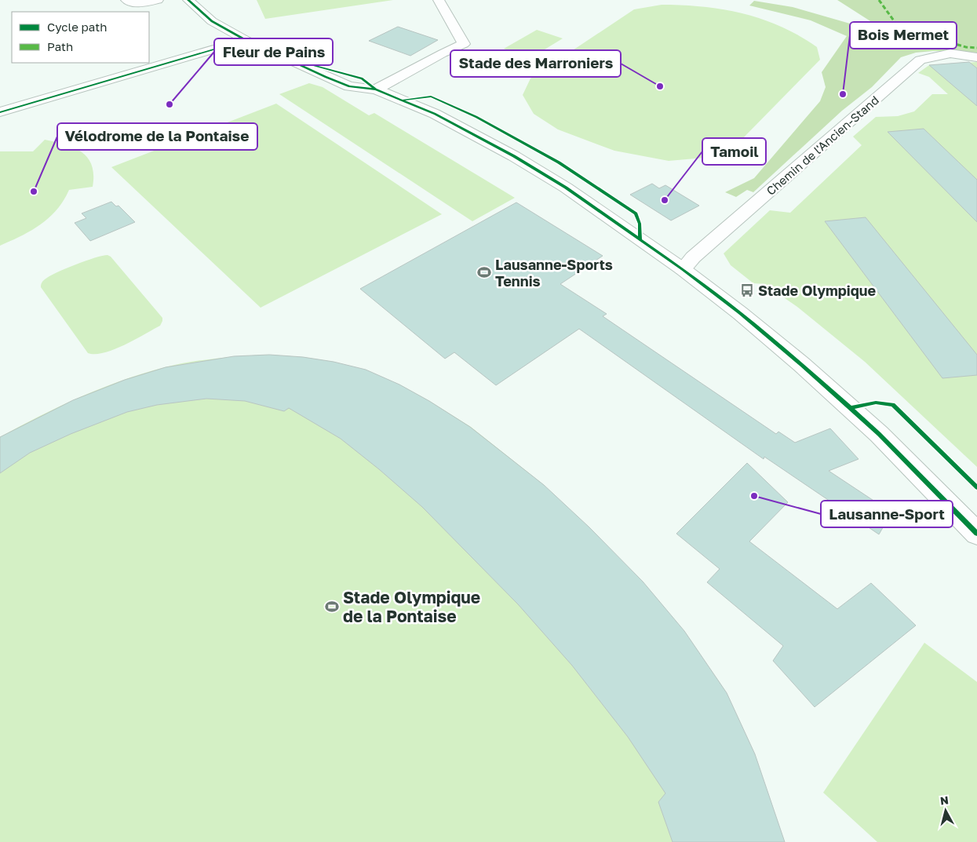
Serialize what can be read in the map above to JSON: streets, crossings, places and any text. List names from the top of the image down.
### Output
{
  "streets": {
    "street": ["Chemin de l'Ancien-Stand"]
  },
  "places": {
    "other": [
      "Stade des Marroniers",
      "Bois Mermet",
      "Fleur de Pains",
      "Vélodrome de la Pontaise",
      "Tamoil",
      "Lausanne-Sport"
    ],
    "sports": ["Lausanne-Sports Tennis", "Stade Olympique de la Pontaise"],
    "bus stop": ["Stade Olympique"]
  },
  "legend": ["Cycle path", "Path"],
  "north": "top"
}
